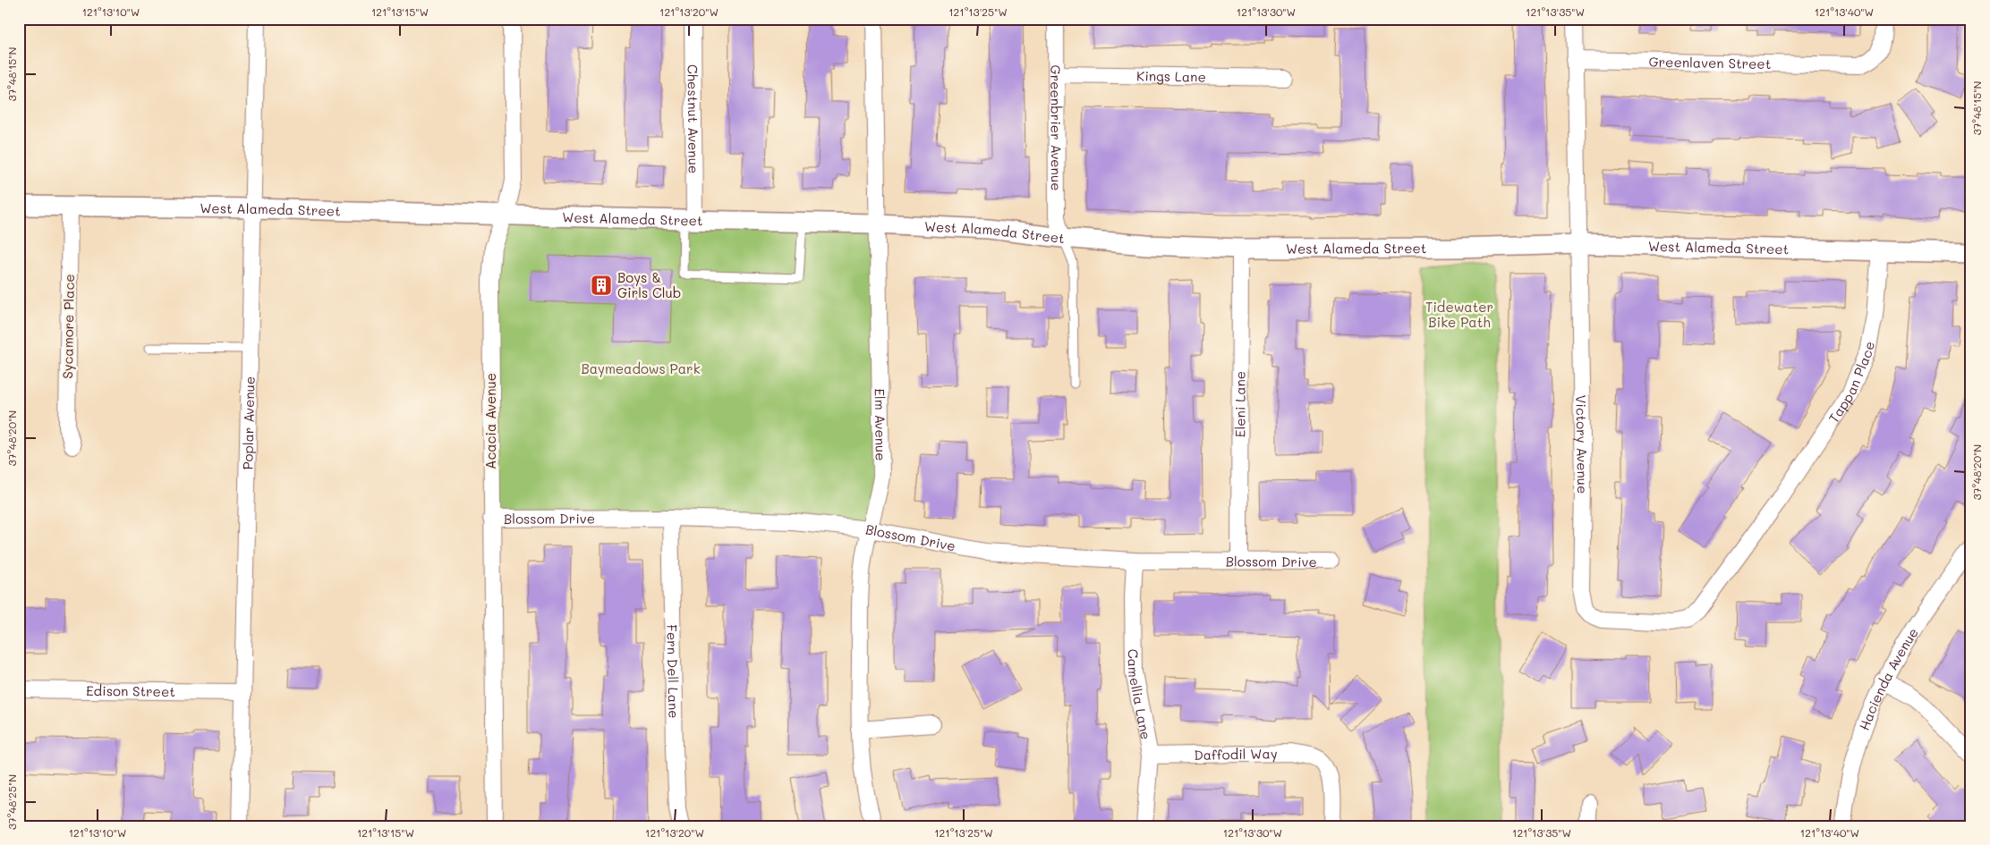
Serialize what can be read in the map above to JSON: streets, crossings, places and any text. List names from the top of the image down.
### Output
{
  "streets": {
    "street": [
      "Greenlaven Street",
      "Kings Lane",
      "Chestnut Avenue",
      "Greenbrier Avenue",
      "West Alameda Street",
      "Sycamore Place",
      "Tappan Place",
      "Eleni Lane",
      "Acacia Avenue",
      "Poplar Avenue",
      "Elm Avenue",
      "Victory Avenue",
      "Blossom Drive",
      "Fern Dell Lane",
      "Hacienda Avenue",
      "Edison Street",
      "Camellia Lane",
      "Daffodil Way"
    ]
  },
  "crossings": [
    ["Greenlaven Street", "Victory Avenue"],
    ["Kings Lane", "Greenbrier Avenue"],
    ["Chestnut Avenue", "West Alameda Street"],
    ["Greenbrier Avenue", "West Alameda Street"],
    ["West Alameda Street", "Sycamore Place"],
    ["West Alameda Street", "Tappan Place"],
    ["West Alameda Street", "Eleni Lane"],
    ["West Alameda Street", "Acacia Avenue"],
    ["West Alameda Street", "Poplar Avenue"],
    ["West Alameda Street", "Elm Avenue"],
    ["West Alameda Street", "Victory Avenue"],
    ["Tappan Place", "Victory Avenue"],
    ["Eleni Lane", "Blossom Drive"],
    ["Acacia Avenue", "Blossom Drive"],
    ["Poplar Avenue", "Edison Street"],
    ["Elm Avenue", "Blossom Drive"],
    ["Blossom Drive", "Fern Dell Lane"],
    ["Blossom Drive", "Camellia Lane"],
    ["Camellia Lane", "Daffodil Way"]
  ],
  "parks": ["Tidewater Bike Path", "Baymeadows Park"],
  "places": {
    "building": ["Boys & Girls Club"]
  },
  "coordinates": [
    "121°13'10\"W",
    "121°13'15\"W",
    "121°13'20\"W",
    "121°13'25\"W",
    "121°13'30\"W",
    "121°13'35\"W",
    "121°13'40\"W",
    "37°48'15\"N",
    "37°48'20\"N",
    "37°48'25\"N"
  ]
}
